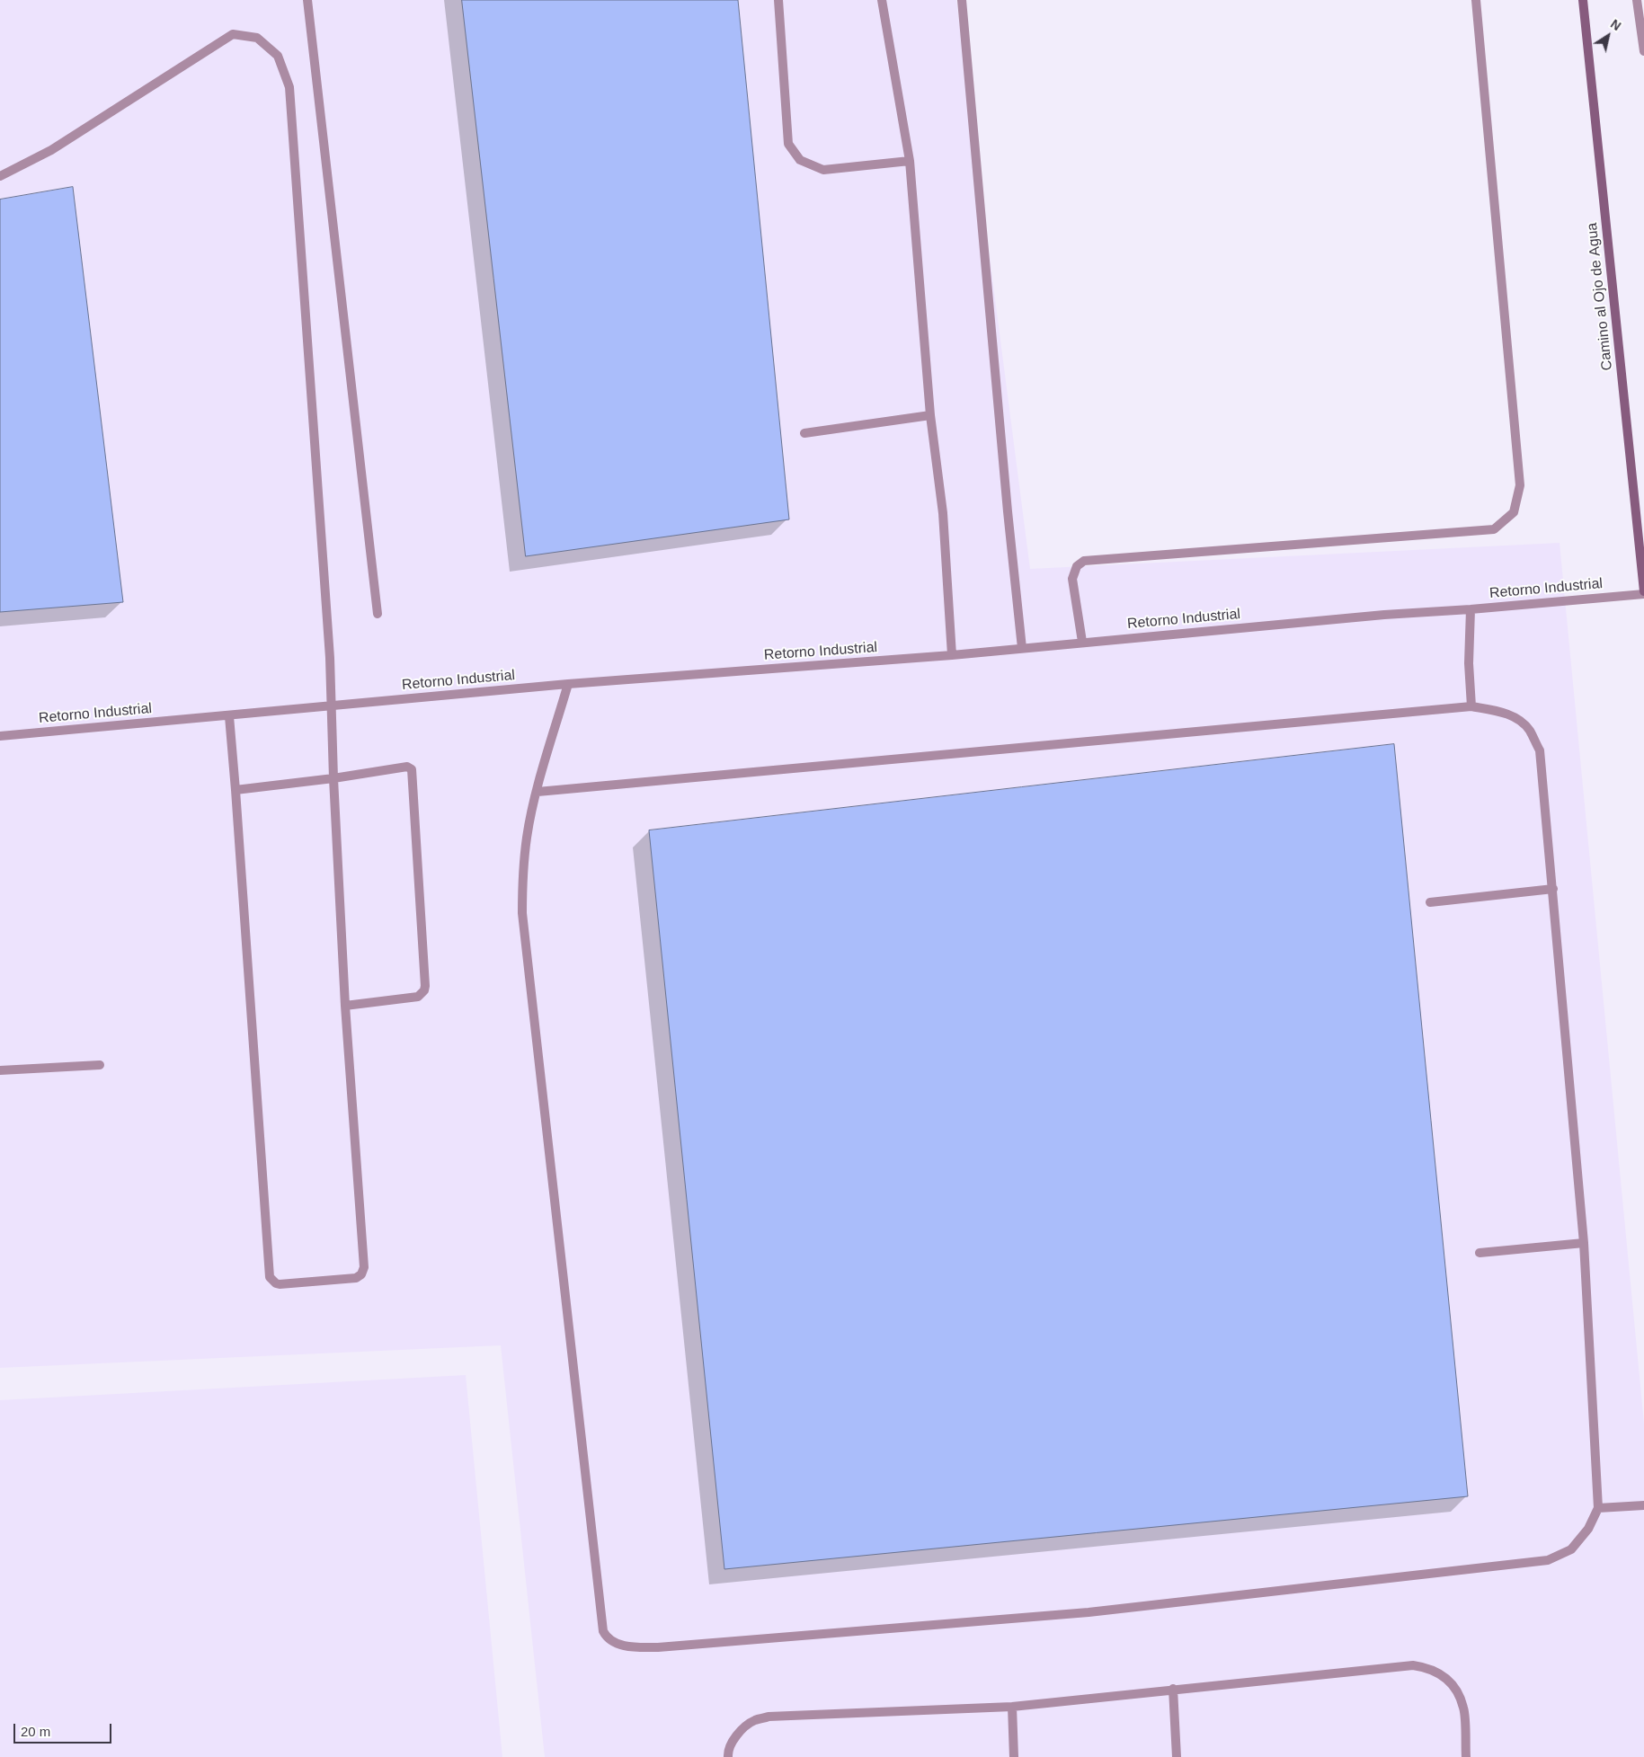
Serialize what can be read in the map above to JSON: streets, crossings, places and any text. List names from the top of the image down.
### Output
{
  "streets": {
    "street": ["Camino al Ojo de Agua", "Retorno Industrial"]
  },
  "crossings": [
    ["Camino al Ojo de Agua", "Retorno Industrial"]
  ],
  "scale_bar": "20 m",
  "north": "top right"
}
